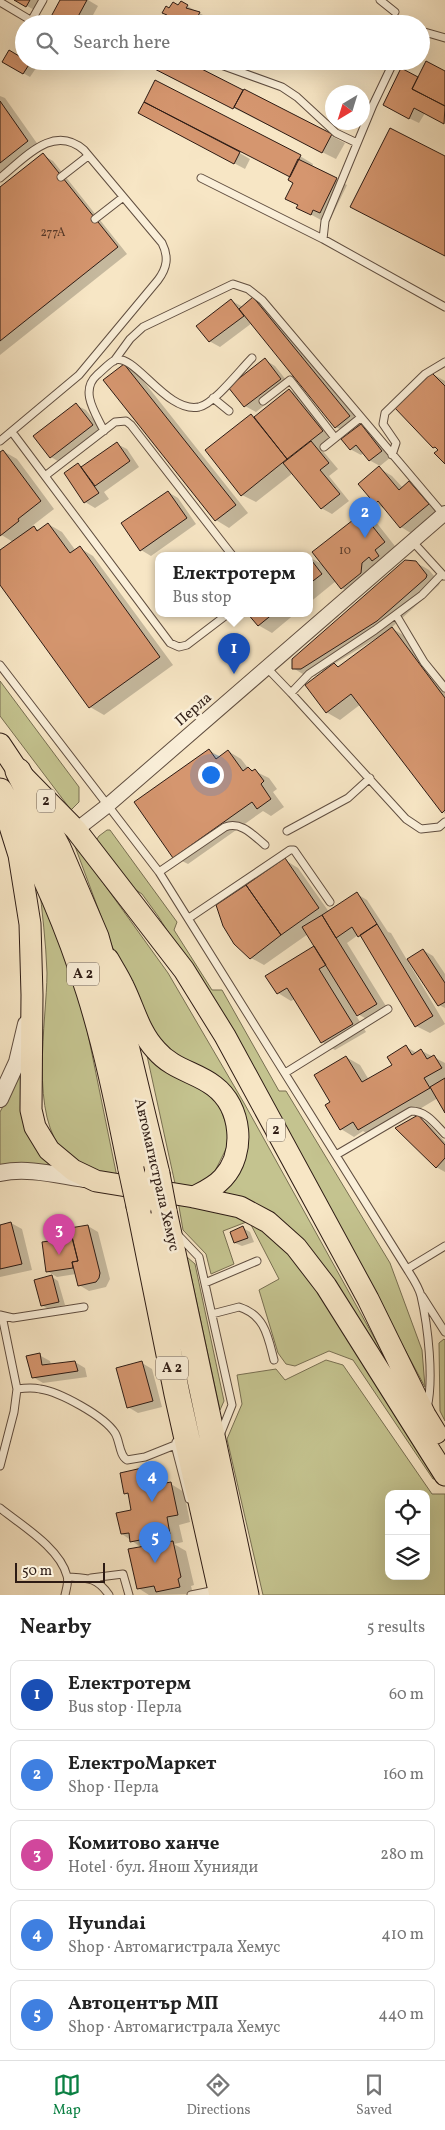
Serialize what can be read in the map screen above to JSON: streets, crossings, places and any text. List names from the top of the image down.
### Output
{
  "streets": {
    "highway": ["A 2", "Автомагистрала Хемус"],
    "main road": ["2"],
    "street": ["Перла"]
  },
  "crossings": [
    ["Перла", "2"],
    ["2", "Автомагистрала Хемус"]
  ],
  "house_numbers": ["277A", "10"],
  "scale_bar": "50 m",
  "north": "bottom left",
  "page": {
    "search": "Search here",
    "pins": [
      "2",
      "1",
      "3",
      "4",
      "5"
    ],
    "popup": ["Електротерм", "Bus stop"],
    "scale": "50 m",
    "heading": ["Nearby", "5 results"],
    "list": [
      {
        "mark": "1",
        "name": "Електротерм",
        "note": "Bus stop · Перла",
        "value": "60 m"
      },
      {
        "mark": "2",
        "name": "ЕлектроМаркет",
        "note": "Shop · Перла",
        "value": "160 m"
      },
      {
        "mark": "3",
        "name": "Комитово ханче",
        "note": "Hotel · бул. Янош Хунияди",
        "value": "280 m"
      },
      {
        "mark": "4",
        "name": "Hyundai",
        "note": "Shop · Автомагистрала Хемус",
        "value": "410 m"
      },
      {
        "mark": "5",
        "name": "Автоцентър МП",
        "note": "Shop · Автомагистрала Хемус",
        "value": "440 m"
      }
    ],
    "nav": ["Map", "Directions", "Saved"]
  }
}
